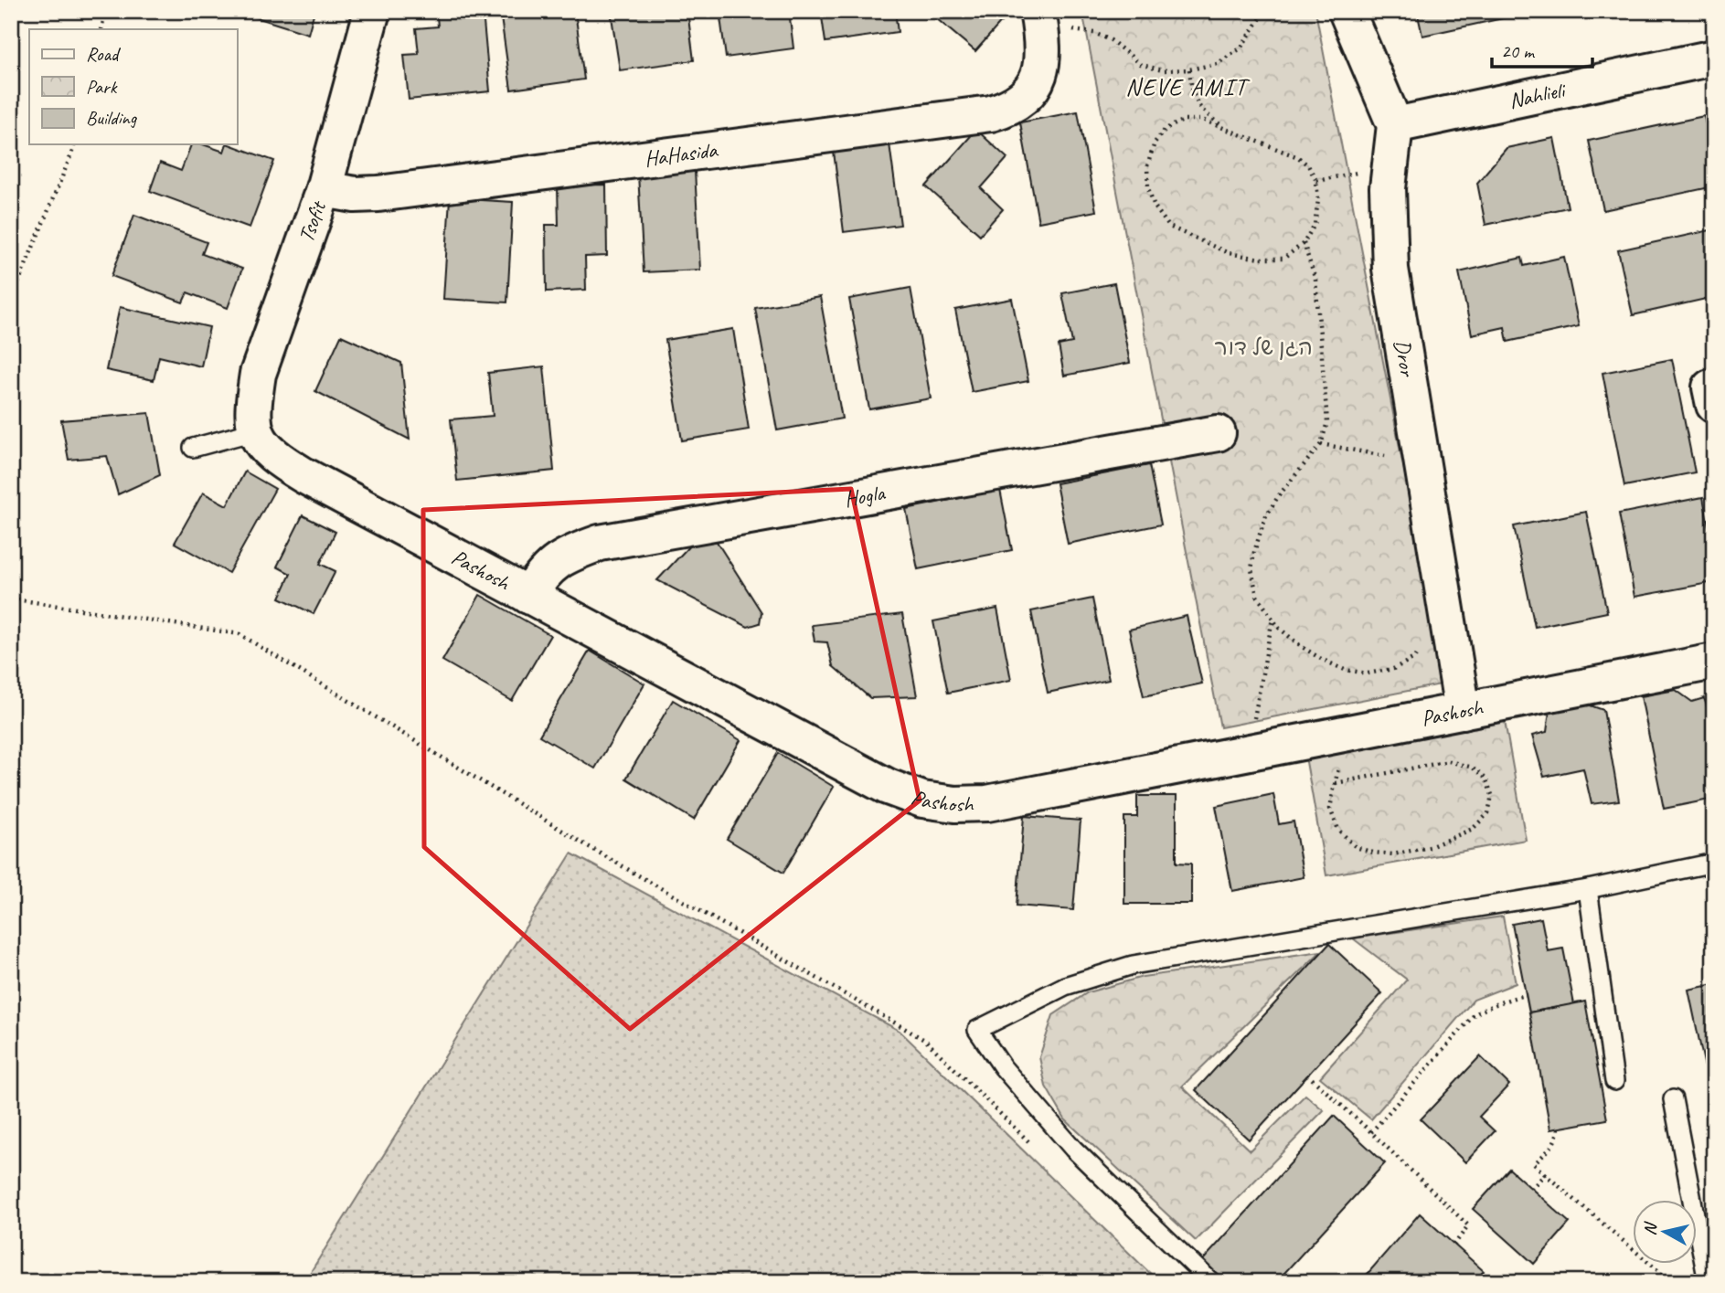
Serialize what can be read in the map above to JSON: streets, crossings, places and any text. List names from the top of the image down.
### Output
{
  "streets": {
    "street": [
      "Nahlieli",
      "HaHasida",
      "Tsofit",
      "Dror",
      "Hogla",
      "Pashosh"
    ]
  },
  "crossings": [
    ["Nahlieli", "Dror"],
    ["HaHasida", "Tsofit"],
    ["Tsofit", "Pashosh"],
    ["Dror", "Pashosh"],
    ["Hogla", "Pashosh"]
  ],
  "districts": ["NEVE AMIT"],
  "parks": ["הגן של דור"],
  "legend": ["Road", "Park", "Building"],
  "scale_bar": "20 m",
  "north": "left"
}
